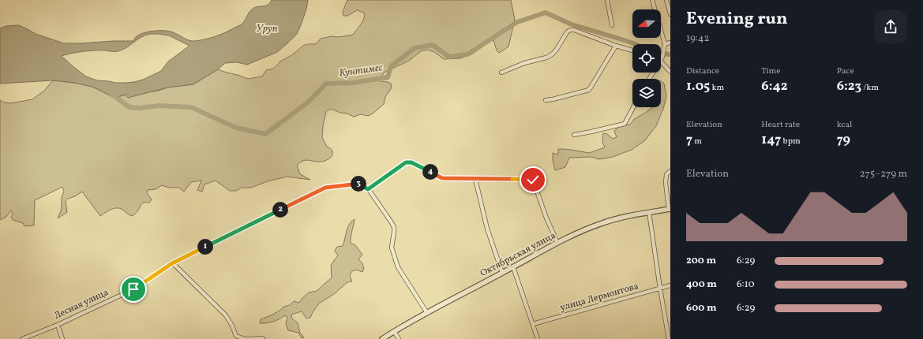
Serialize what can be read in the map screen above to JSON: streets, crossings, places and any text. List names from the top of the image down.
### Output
{
  "streets": {
    "street": ["Октябрьская улица", "улица Лермонтова", "Лесная улица"]
  },
  "water": ["Уруп", "Кунтимес"],
  "north": "left",
  "page": {
    "heading": ["Evening run", "19:42"],
    "stats": [
      ["Distance", "1.05 km"],
      ["Time", "6:42"],
      ["Pace", "6:23 /km"],
      ["Elevation", "7 m"],
      ["Heart rate", "147 bpm"],
      ["kcal", "79"]
    ],
    "chart": ["Elevation", "275–279 m"],
    "pins": [
      "4",
      "3",
      "2",
      "1"
    ],
    "list": [
      {
        "name": "200 m",
        "note": "6:29"
      },
      {
        "name": "400 m",
        "note": "6:10"
      },
      {
        "name": "600 m",
        "note": "6:29"
      }
    ]
  }
}
